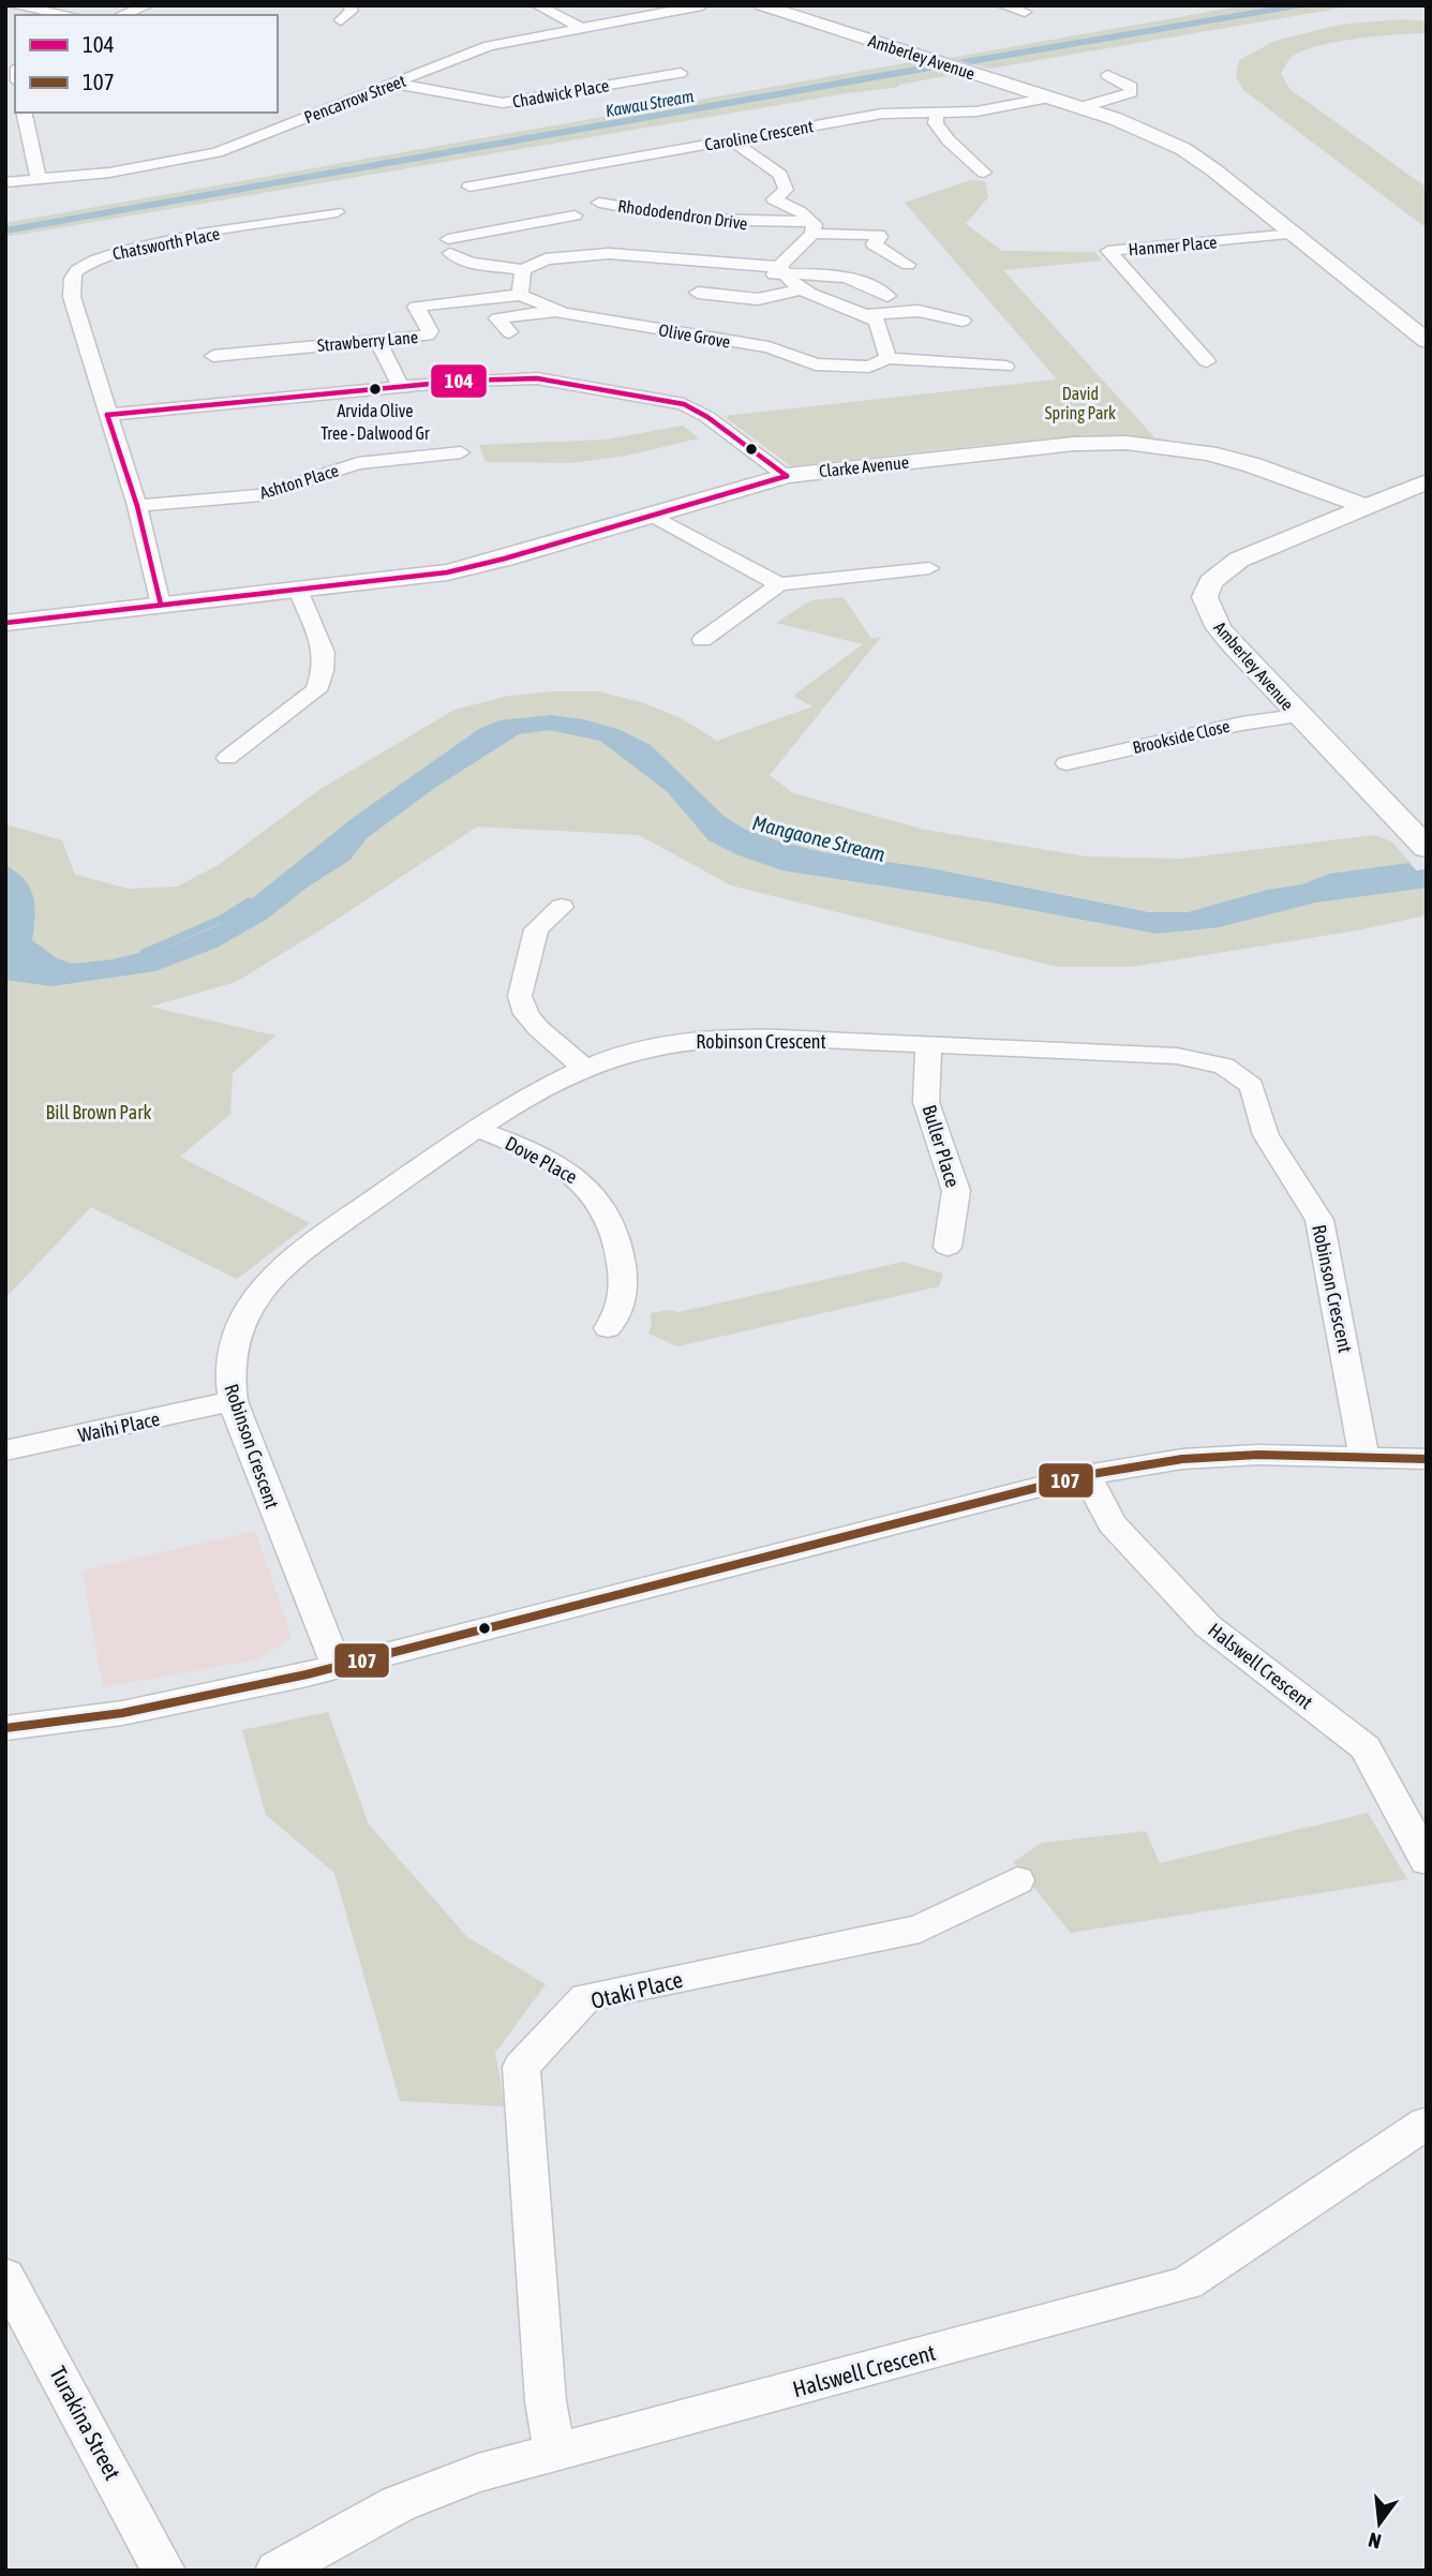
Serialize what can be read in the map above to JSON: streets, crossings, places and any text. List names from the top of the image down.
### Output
{
  "streets": {
    "street": [
      "Amberley Avenue",
      "Chadwick Place",
      "Pencarrow Street",
      "Caroline Crescent",
      "Rhododendron Drive",
      "Chatsworth Place",
      "Hanmer Place",
      "Olive Grove",
      "Strawberry Lane",
      "Clarke Avenue",
      "Ashton Place",
      "Brookside Close",
      "Robinson Crescent",
      "Buller Place",
      "Dove Place",
      "Waihi Place",
      "Halswell Crescent",
      "Otaki Place",
      "Turakina Street"
    ]
  },
  "crossings": [
    ["Amberley Avenue", "Caroline Crescent"],
    ["Amberley Avenue", "Hanmer Place"],
    ["Amberley Avenue", "Clarke Avenue"],
    ["Amberley Avenue", "Brookside Close"],
    ["Chadwick Place", "Pencarrow Street"],
    ["Chatsworth Place", "Clarke Avenue"],
    ["Chatsworth Place", "Ashton Place"],
    ["Olive Grove", "Strawberry Lane"],
    ["Robinson Crescent", "Buller Place"],
    ["Robinson Crescent", "Dove Place"],
    ["Robinson Crescent", "Waihi Place"],
    ["Halswell Crescent", "Otaki Place"]
  ],
  "water": ["Kawau Stream", "Mangaone Stream"],
  "parks": ["David Spring Park", "Bill Brown Park"],
  "places": ["Arvida Olive Tree - Dalwood Gr"],
  "lines": ["transit line 104", "transit line 107"],
  "legend": ["104", "107"],
  "north": "bottom"
}
